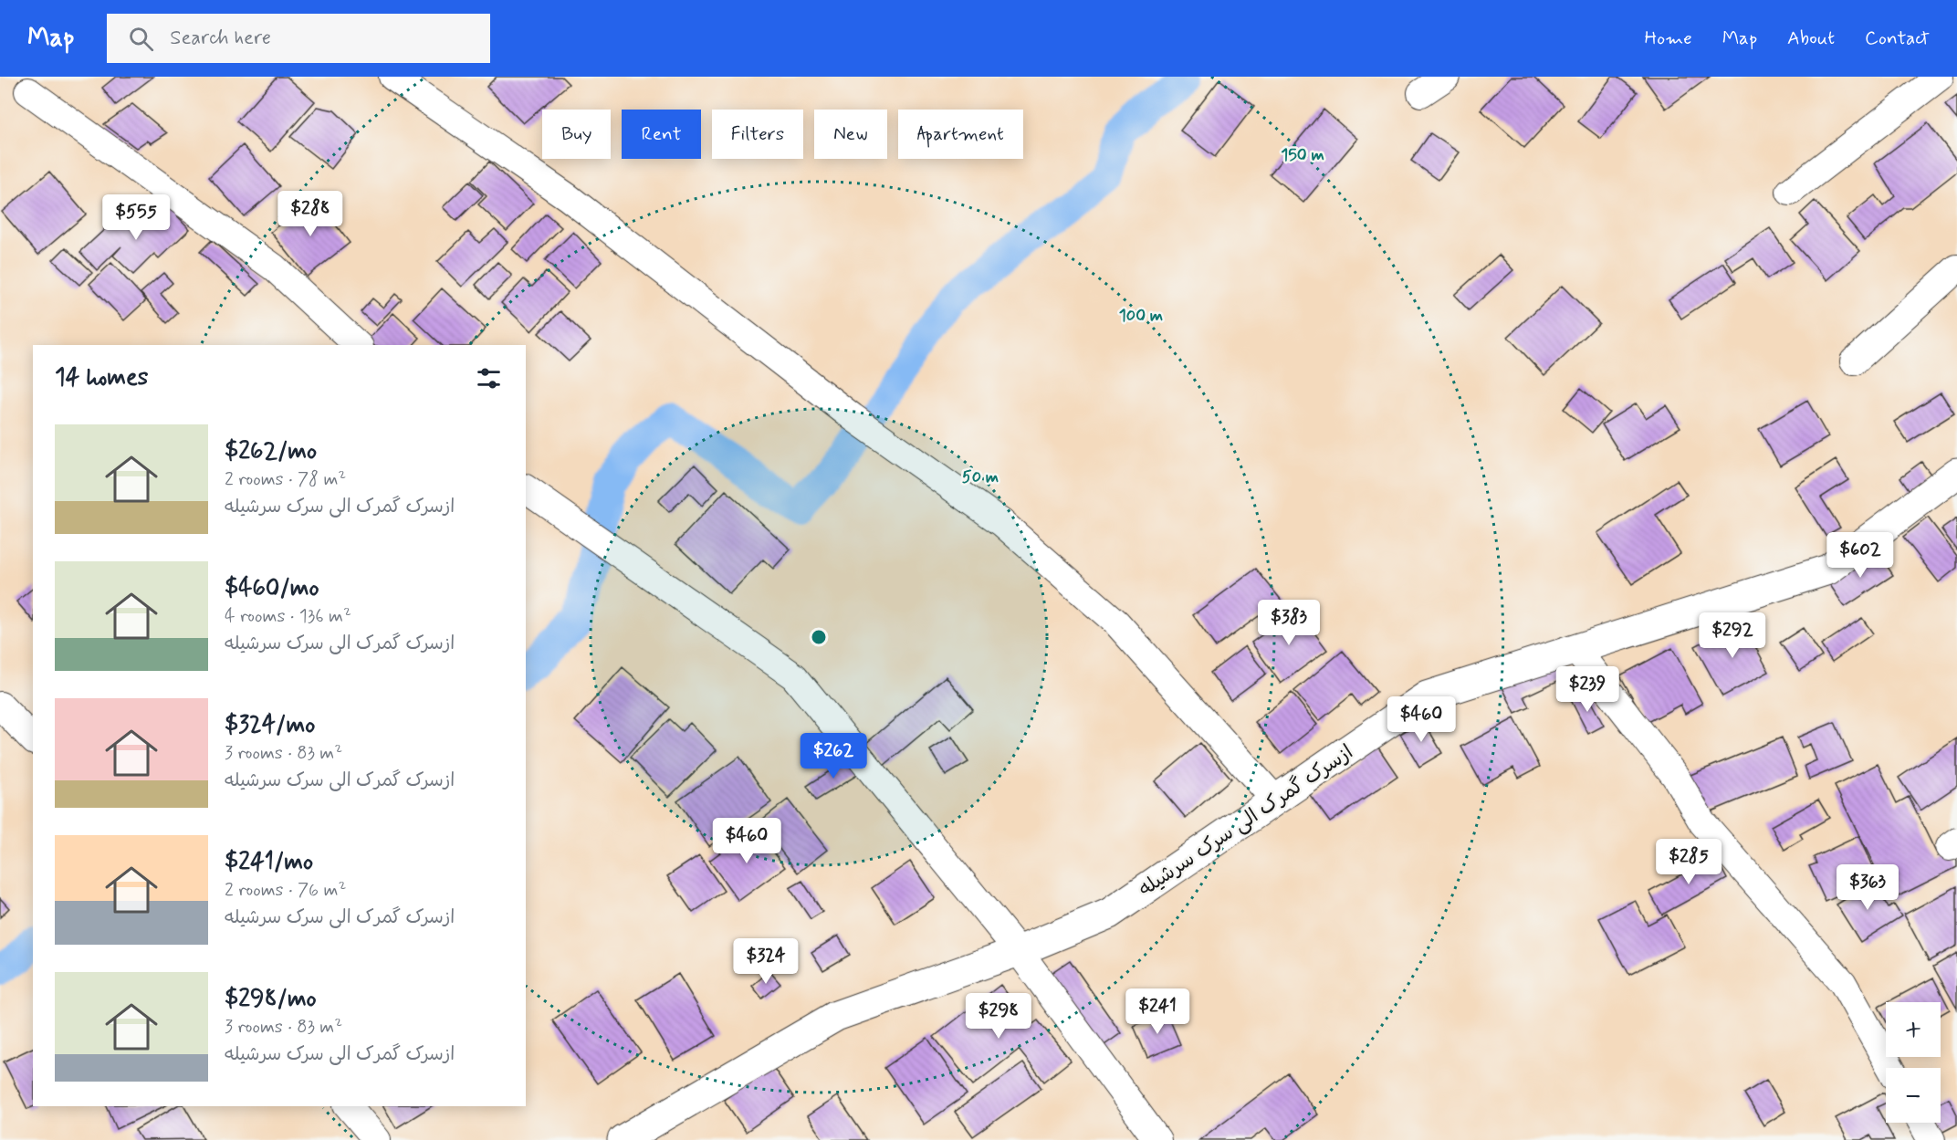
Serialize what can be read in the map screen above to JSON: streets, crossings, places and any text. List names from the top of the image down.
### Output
{
  "streets": {
    "street": ["ازسرک گمرک الی سرک سرشیله"]
  },
  "page": {
    "header": "Map",
    "search": "Search here",
    "nav": [
      "Home",
      "Map",
      "About",
      "Contact"
    ],
    "chip": [
      "Buy",
      "Rent",
      "Filters",
      "New",
      "Apartment"
    ],
    "price": [
      "$288",
      "$555",
      "$602",
      "$383",
      "$292",
      "$239",
      "$460",
      "$262",
      "$460",
      "$285",
      "$363",
      "$324",
      "$241",
      "$298"
    ],
    "heading": "14 homes",
    "list": [
      {
        "name": "$262/mo",
        "note": "2 rooms · 78 m² · ازسرک گمرک الی سرک سرشیله"
      },
      {
        "name": "$460/mo",
        "note": "4 rooms · 136 m² · ازسرک گمرک الی سرک سرشیله"
      },
      {
        "name": "$324/mo",
        "note": "3 rooms · 83 m² · ازسرک گمرک الی سرک سرشیله"
      },
      {
        "name": "$241/mo",
        "note": "2 rooms · 76 m² · ازسرک گمرک الی سرک سرشیله"
      },
      {
        "name": "$298/mo",
        "note": "3 rooms · 83 m² · ازسرک گمرک الی سرک سرشیله"
      }
    ],
    "map_buttons": ["+", "−"]
  },
  "rings": ["150 m", "100 m", "50 m"]
}
